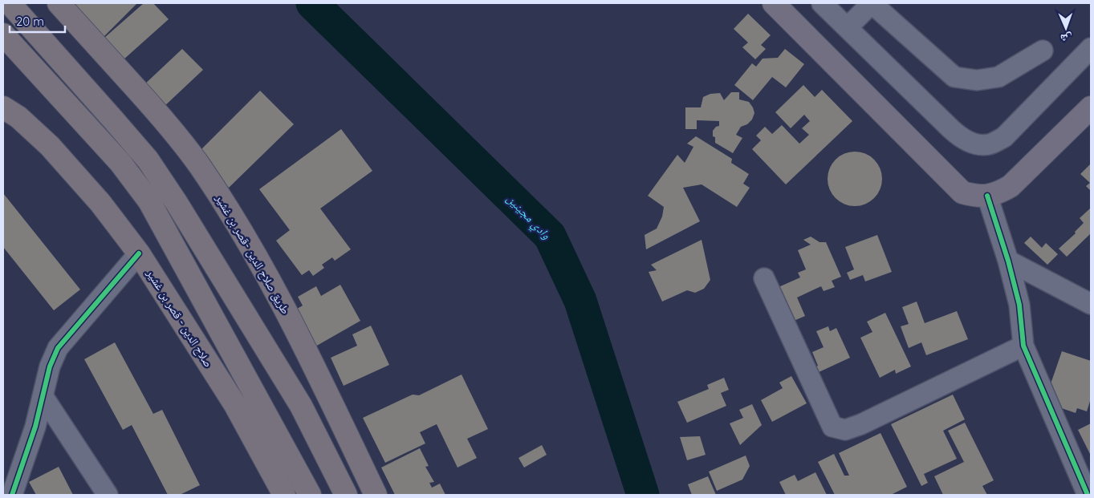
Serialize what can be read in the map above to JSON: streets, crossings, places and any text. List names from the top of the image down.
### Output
{
  "streets": {
    "highway": ["طريق صلاح الدين -قصر بن غشير", "صلاح الدين - قصر بن غشير"]
  },
  "water": ["وادي مجينين"],
  "scale_bar": "20 m",
  "north": "bottom"
}
